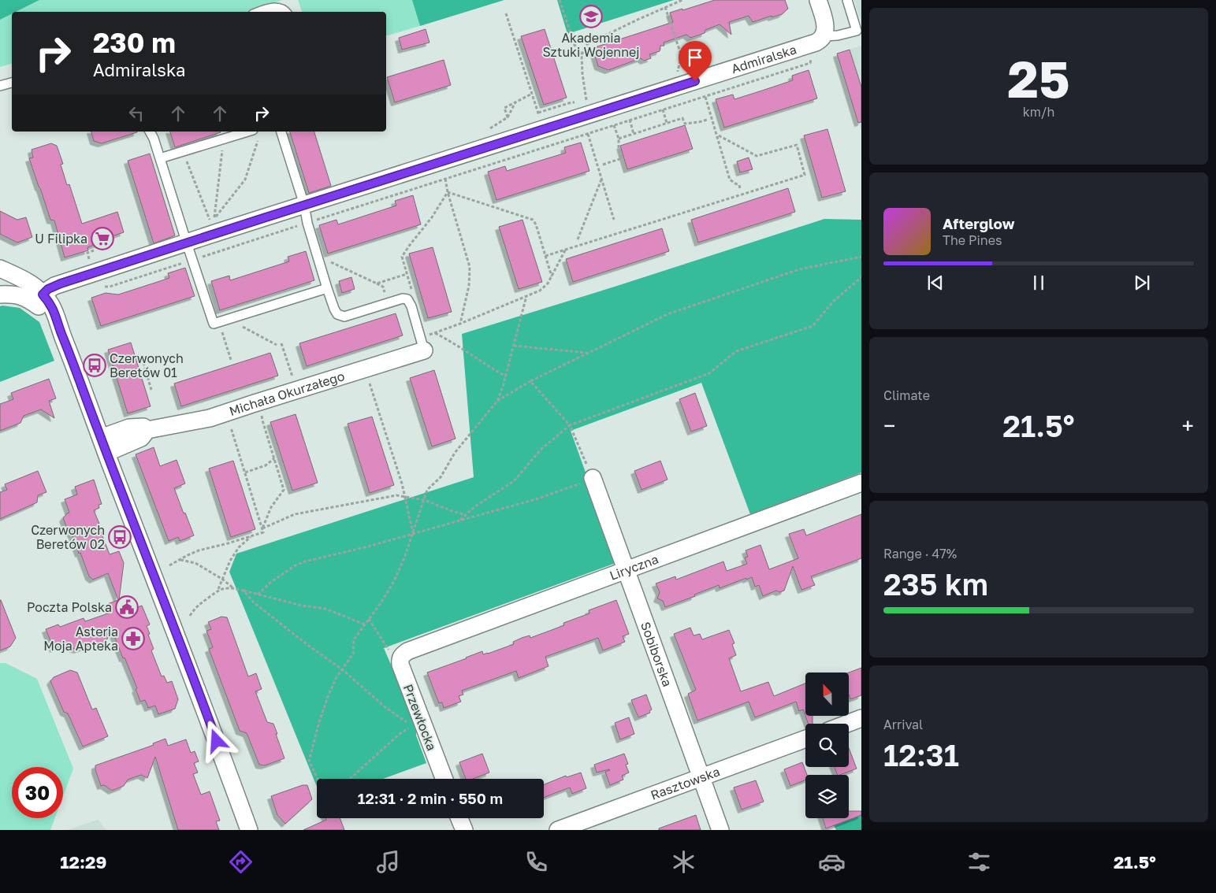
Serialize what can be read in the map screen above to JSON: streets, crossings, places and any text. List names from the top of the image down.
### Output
{
  "streets": {
    "street": [
      "Admiralska",
      "Michała Okurzałego",
      "Liryczna",
      "Sobiborska",
      "Przewłocka",
      "Rasztowska"
    ]
  },
  "crossings": [
    ["Liryczna", "Sobiborska"],
    ["Liryczna", "Przewłocka"],
    ["Sobiborska", "Rasztowska"]
  ],
  "places": {
    "school or university": ["Akademia Sztuki Wojennej"],
    "supermarket": ["U Filipka"],
    "bus stop": ["Czerwonych Beretów 01", "Czerwonych Beretów 02"],
    "public building": ["Poczta Polska"],
    "pharmacy": ["Asteria Moja Apteka"]
  },
  "north": "top",
  "page": {
    "tile": [
      ["25", "km/h"],
      "Climate",
      ["Range · 47%", "235 km"],
      ["Arrival", "12:31"]
    ],
    "turn": ["230 m", "Admiralska"],
    "song": ["Afterglow", "The Pines"],
    "heat": ["−", "21.5°", "+"],
    "limit": "30",
    "trip": "12:31 · 2 min · 550 m",
    "tabs": ["12:29", "21.5°"]
  }
}
